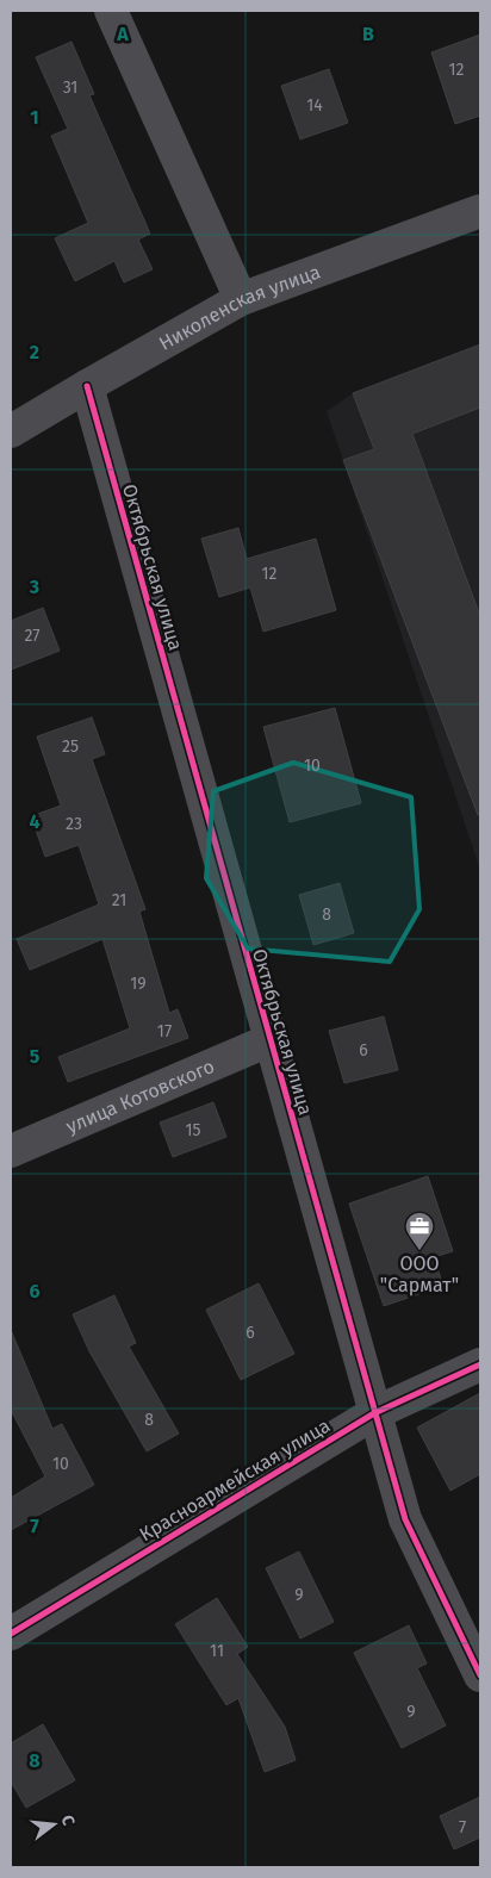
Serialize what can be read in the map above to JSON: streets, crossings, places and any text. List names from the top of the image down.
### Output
{
  "streets": {
    "street": [
      "Николенская улица",
      "Октябрьская улица",
      "улица Котовского",
      "Красноармейская улица"
    ]
  },
  "crossings": [
    ["Николенская улица", "Октябрьская улица"],
    ["Октябрьская улица", "улица Котовского"],
    ["Октябрьская улица", "Красноармейская улица"]
  ],
  "places": {
    "office": ["ООО \"Сармат\""]
  },
  "house_numbers": [
    "12",
    "31",
    "14",
    "12",
    "27",
    "25",
    "10",
    "23",
    "21",
    "8",
    "19",
    "17",
    "6",
    "15",
    "6",
    "8",
    "10",
    "9",
    "11",
    "9",
    "7"
  ],
  "north": "right",
  "grid": {
    "columns": ["A", "B"],
    "rows": [
      "1",
      "2",
      "3",
      "4",
      "5",
      "6",
      "7",
      "8"
    ]
  }
}
